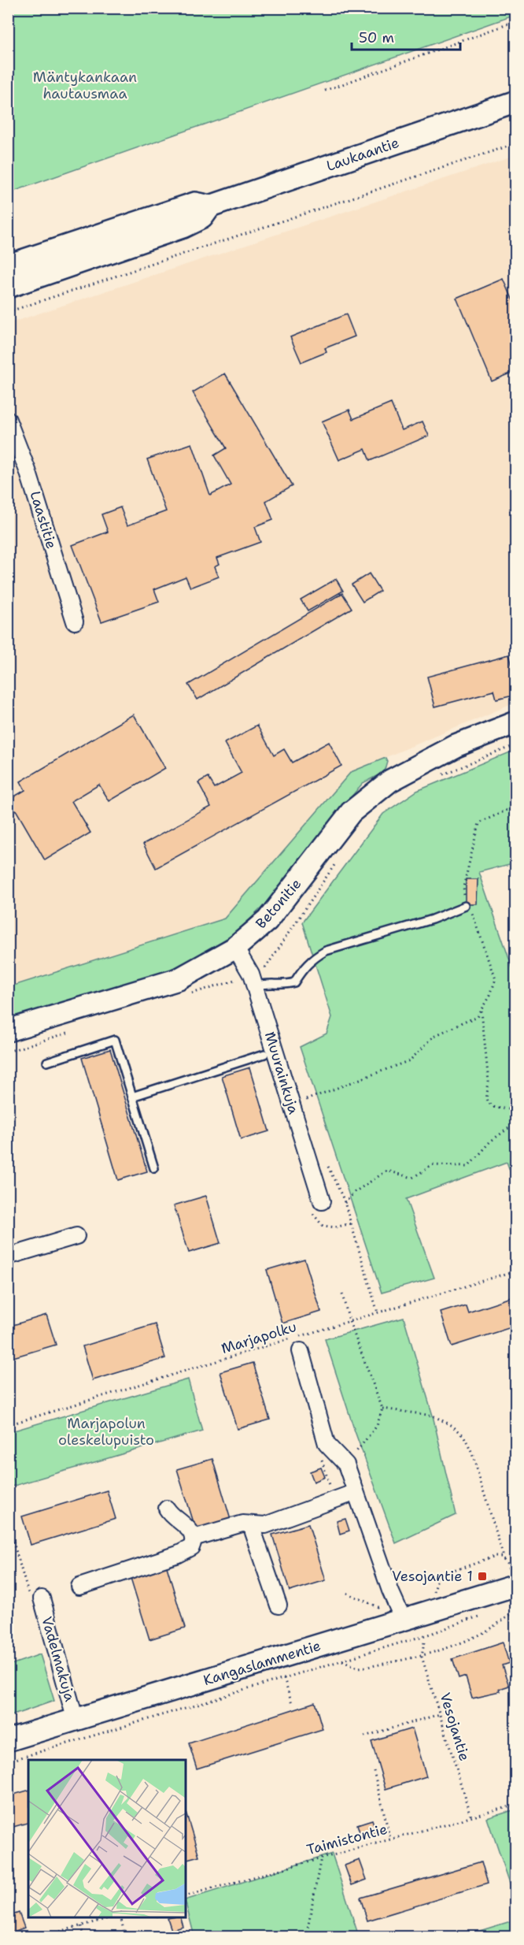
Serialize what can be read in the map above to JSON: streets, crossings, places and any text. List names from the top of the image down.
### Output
{
  "streets": {
    "street": [
      "Laukaantie",
      "Laastitie",
      "Betonitie",
      "Muurainkuja",
      "Vadelmakuja",
      "Kangaslammentie"
    ],
    "path": ["Marjapolku", "Vesojantie", "Taimistontie"]
  },
  "crossings": [
    ["Betonitie", "Muurainkuja"],
    ["Vadelmakuja", "Kangaslammentie"],
    ["Vesojantie", "Taimistontie"]
  ],
  "parks": ["Mäntykankaan hautausmaa", "Marjapolun oleskelupuisto"],
  "places": {
    "transit": ["Vesojantie 1"]
  },
  "scale_bar": "50 m"
}
